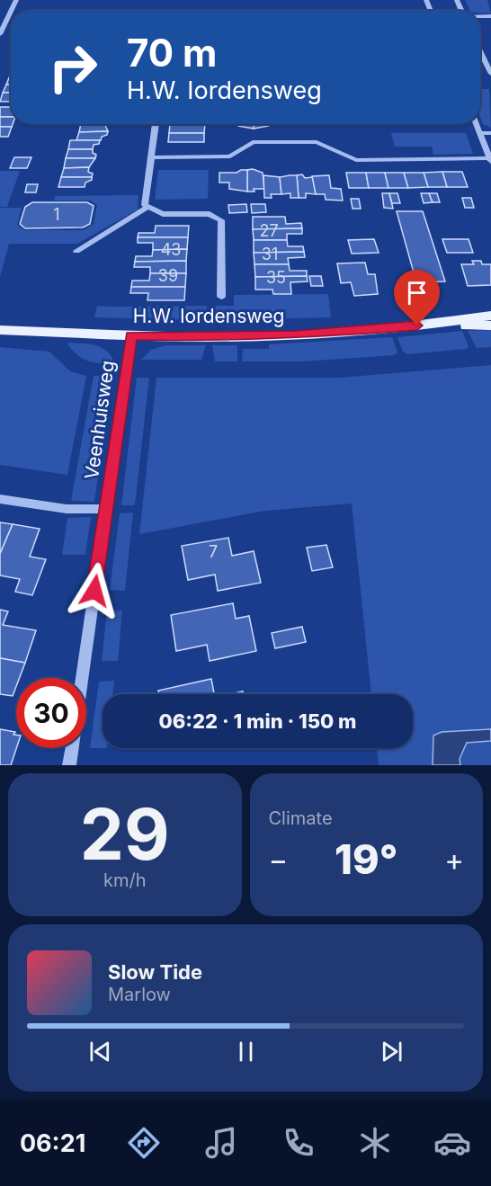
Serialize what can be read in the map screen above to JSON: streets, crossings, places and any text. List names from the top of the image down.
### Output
{
  "streets": {
    "main road": ["H.W. Iordensweg"],
    "street": ["Veenhuisweg"]
  },
  "crossings": [
    ["H.W. Iordensweg", "Veenhuisweg"]
  ],
  "house_numbers": [
    "1",
    "27",
    "43",
    "31",
    "39",
    "35",
    "7"
  ],
  "page": {
    "turn": ["70 m", "H.W. Iordensweg"],
    "limit": "30",
    "trip": "06:22 · 1 min · 150 m",
    "tile": [
      ["29", "km/h"],
      "Climate"
    ],
    "heat": ["−", "19°", "+"],
    "song": ["Slow Tide", "Marlow"],
    "tabs": "06:21"
  }
}
